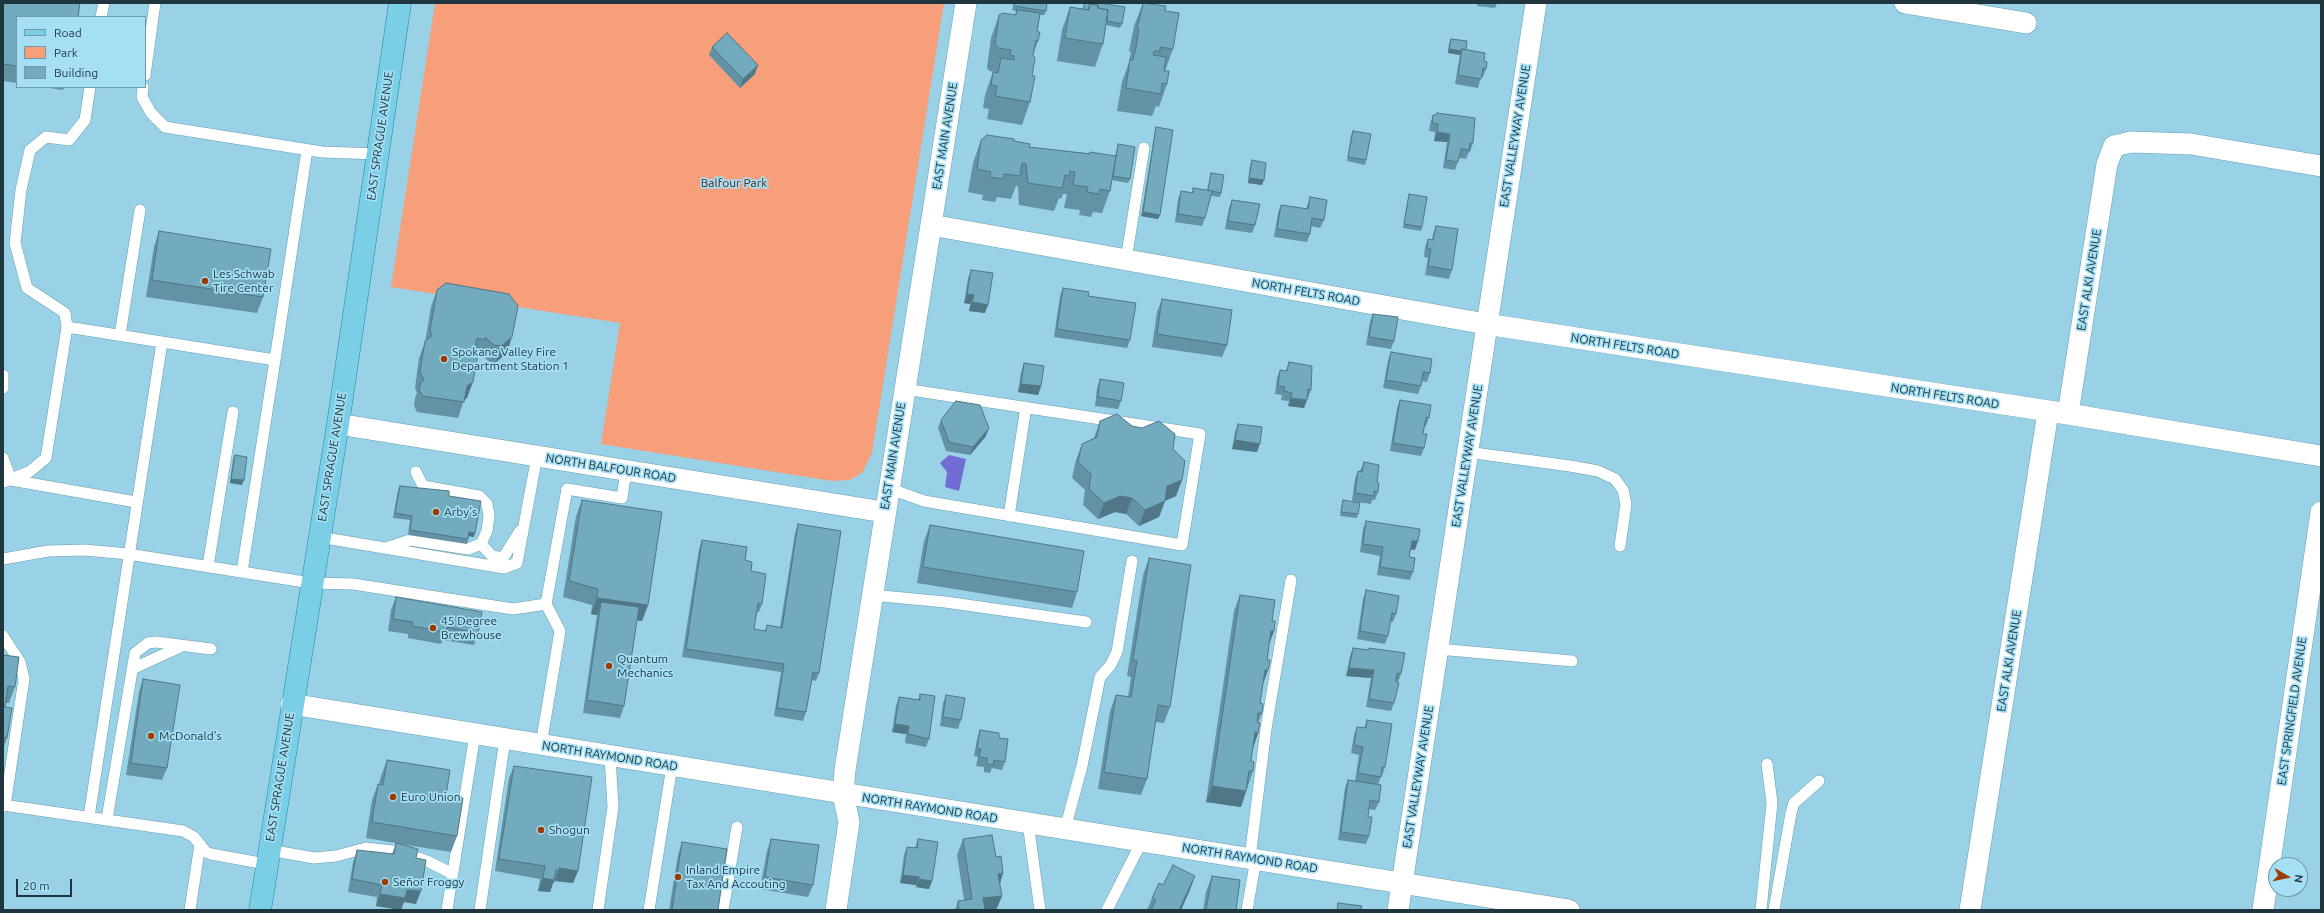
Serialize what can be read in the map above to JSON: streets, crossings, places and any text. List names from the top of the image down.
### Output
{
  "streets": {
    "main road": ["EAST SPRAGUE AVENUE"],
    "street": [
      "EAST MAIN AVENUE",
      "EAST VALLEYWAY AVENUE",
      "EAST ALKI AVENUE",
      "NORTH FELTS ROAD",
      "NORTH BALFOUR ROAD",
      "EAST SPRINGFIELD AVENUE",
      "NORTH RAYMOND ROAD"
    ]
  },
  "crossings": [
    ["EAST SPRAGUE AVENUE", "NORTH BALFOUR ROAD"],
    ["EAST SPRAGUE AVENUE", "NORTH RAYMOND ROAD"],
    ["EAST MAIN AVENUE", "NORTH FELTS ROAD"],
    ["EAST MAIN AVENUE", "NORTH BALFOUR ROAD"],
    ["EAST MAIN AVENUE", "NORTH RAYMOND ROAD"],
    ["EAST VALLEYWAY AVENUE", "NORTH FELTS ROAD"],
    ["EAST VALLEYWAY AVENUE", "NORTH RAYMOND ROAD"],
    ["EAST ALKI AVENUE", "NORTH FELTS ROAD"]
  ],
  "parks": ["Balfour Park"],
  "places": [
    "Les Schwab Tire Center",
    "Spokane Valley Fire Department Station 1",
    "Arby's",
    "45 Degree Brewhouse",
    "Quantum Mechanics",
    "McDonald's",
    "Euro Union",
    "Shogun",
    "Inland Empire Tax And Accouting",
    "Señor Froggy"
  ],
  "legend": ["Road", "Park", "Building"],
  "scale_bar": "20 m",
  "north": "right"
}
